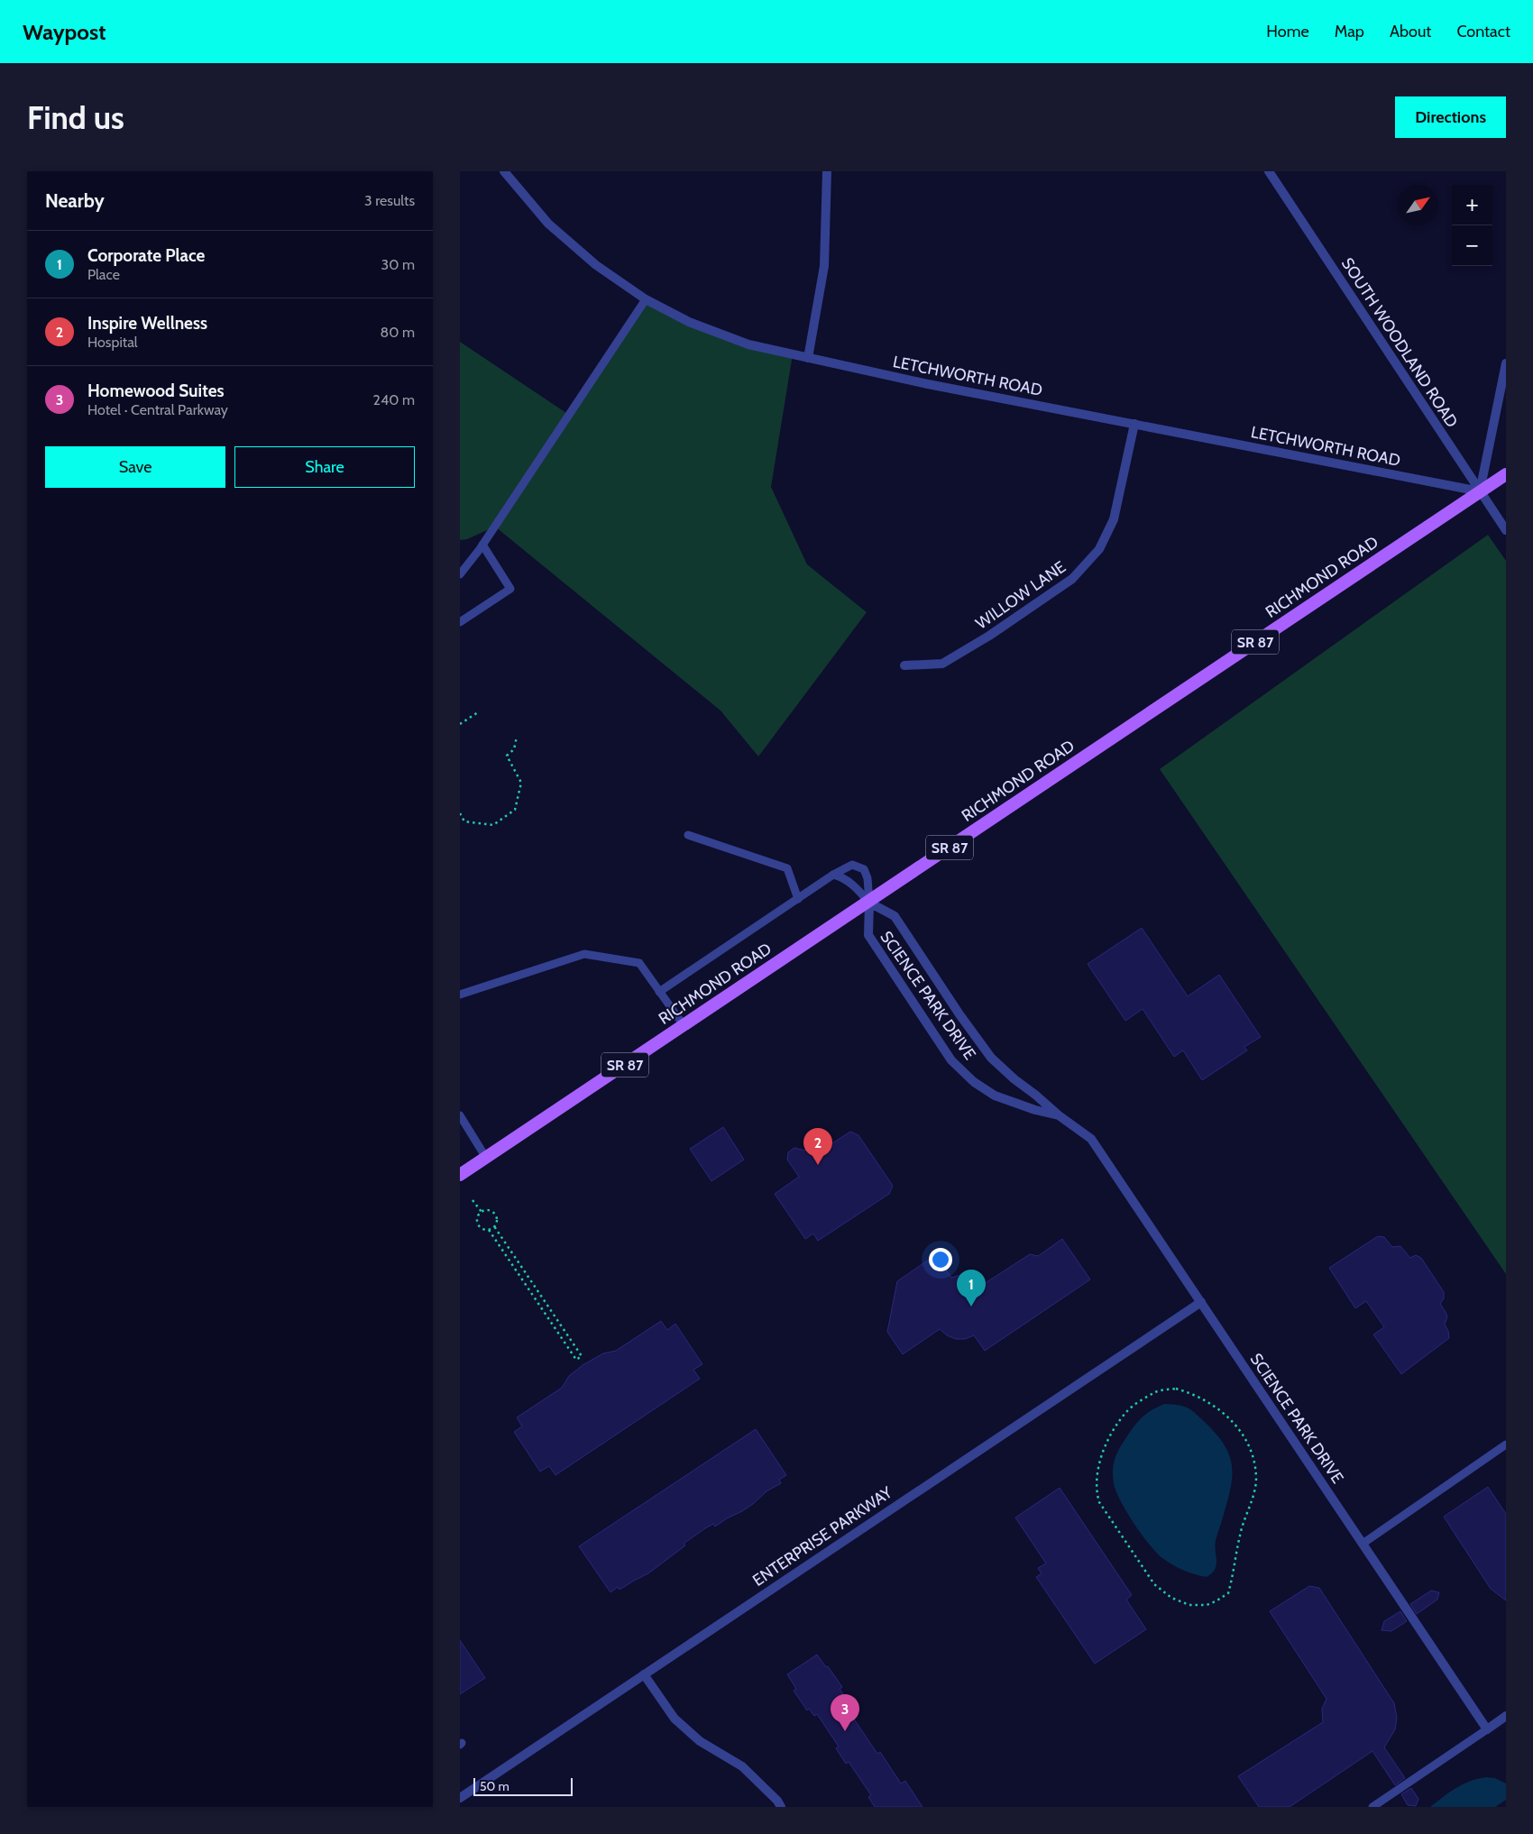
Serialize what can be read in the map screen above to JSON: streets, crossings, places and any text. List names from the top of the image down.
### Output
{
  "streets": {
    "main road": ["RICHMOND ROAD", "SR 87"],
    "street": [
      "SOUTH WOODLAND ROAD",
      "LETCHWORTH ROAD",
      "WILLOW LANE",
      "SCIENCE PARK DRIVE",
      "ENTERPRISE PARKWAY"
    ]
  },
  "crossings": [
    ["SOUTH WOODLAND ROAD", "LETCHWORTH ROAD"],
    ["SOUTH WOODLAND ROAD", "RICHMOND ROAD"],
    ["LETCHWORTH ROAD", "RICHMOND ROAD"],
    ["LETCHWORTH ROAD", "WILLOW LANE"],
    ["RICHMOND ROAD", "SCIENCE PARK DRIVE"],
    ["SCIENCE PARK DRIVE", "ENTERPRISE PARKWAY"]
  ],
  "scale_bar": "50 m",
  "north": "top right",
  "page": {
    "header": "Waypost",
    "nav": [
      "Home",
      "Map",
      "About",
      "Contact"
    ],
    "buttons": [
      "Directions",
      ["Save", "Share"]
    ],
    "title": "Find us",
    "heading": ["Nearby", "3 results"],
    "map_buttons": ["+", "−"],
    "list": [
      {
        "mark": "1",
        "name": "Corporate Place",
        "note": "Place",
        "value": "30 m"
      },
      {
        "mark": "2",
        "name": "Inspire Wellness",
        "note": "Hospital",
        "value": "80 m"
      },
      {
        "mark": "3",
        "name": "Homewood Suites",
        "note": "Hotel · Central Parkway",
        "value": "240 m"
      }
    ],
    "pins": ["2", "1", "3"],
    "scale": "50 m"
  }
}
